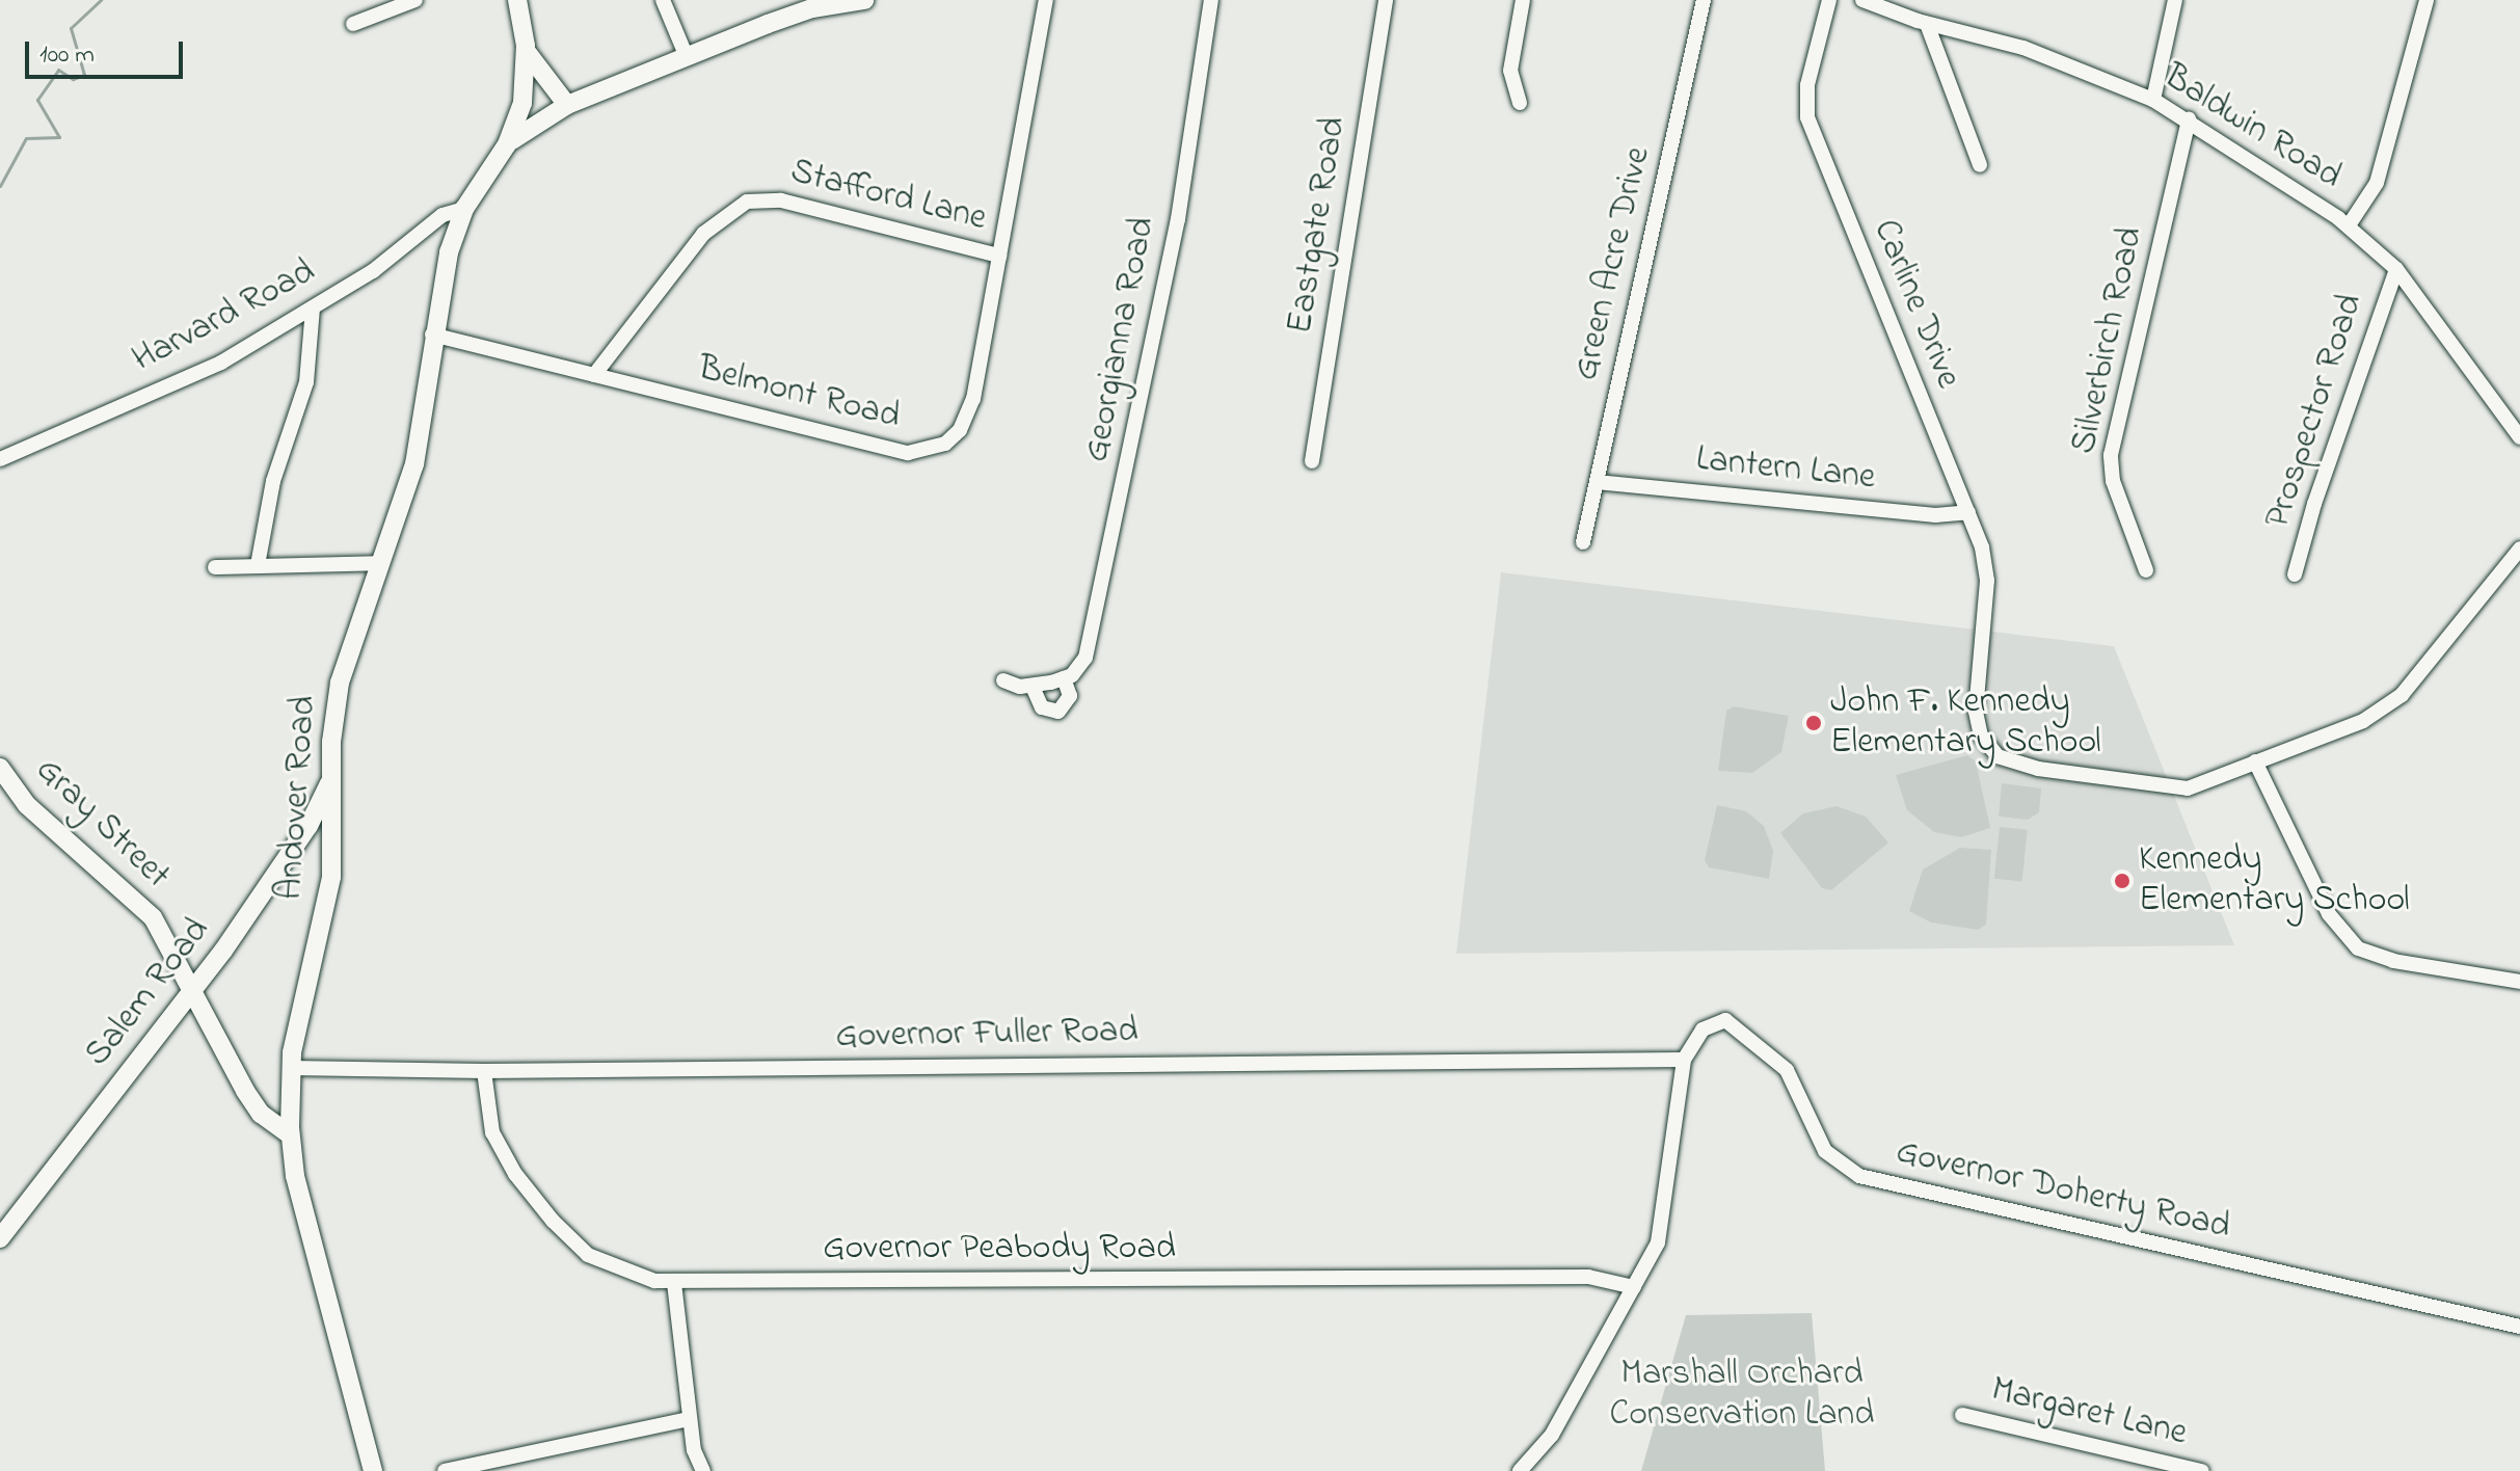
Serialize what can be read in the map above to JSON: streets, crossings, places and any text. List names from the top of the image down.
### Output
{
  "streets": {
    "main road": ["Andover Road", "Gray Street", "Salem Road"],
    "street": [
      "Baldwin Road",
      "Stafford Lane",
      "Eastgate Road",
      "Green Acre Drive",
      "Carline Drive",
      "Harvard Road",
      "Georgianna Road",
      "Silverbirch Road",
      "Belmont Road",
      "Prospector Road",
      "Lantern Lane",
      "Governor Fuller Road",
      "Governor Doherty Road",
      "Governor Peabody Road",
      "Margaret Lane"
    ]
  },
  "crossings": [
    ["Baldwin Road", "Silverbirch Road"],
    ["Baldwin Road", "Prospector Road"],
    ["Stafford Lane", "Belmont Road"],
    ["Green Acre Drive", "Lantern Lane"],
    ["Carline Drive", "Lantern Lane"],
    ["Harvard Road", "Andover Road"],
    ["Belmont Road", "Andover Road"],
    ["Andover Road", "Gray Street"],
    ["Andover Road", "Salem Road"],
    ["Andover Road", "Governor Fuller Road"],
    ["Gray Street", "Salem Road"],
    ["Governor Fuller Road", "Governor Doherty Road"],
    ["Governor Fuller Road", "Governor Peabody Road"]
  ],
  "parks": ["Marshall Orchard Conservation Land"],
  "places": ["John F. Kennedy Elementary School", "Kennedy Elementary School"],
  "scale_bar": "100 m"
}
